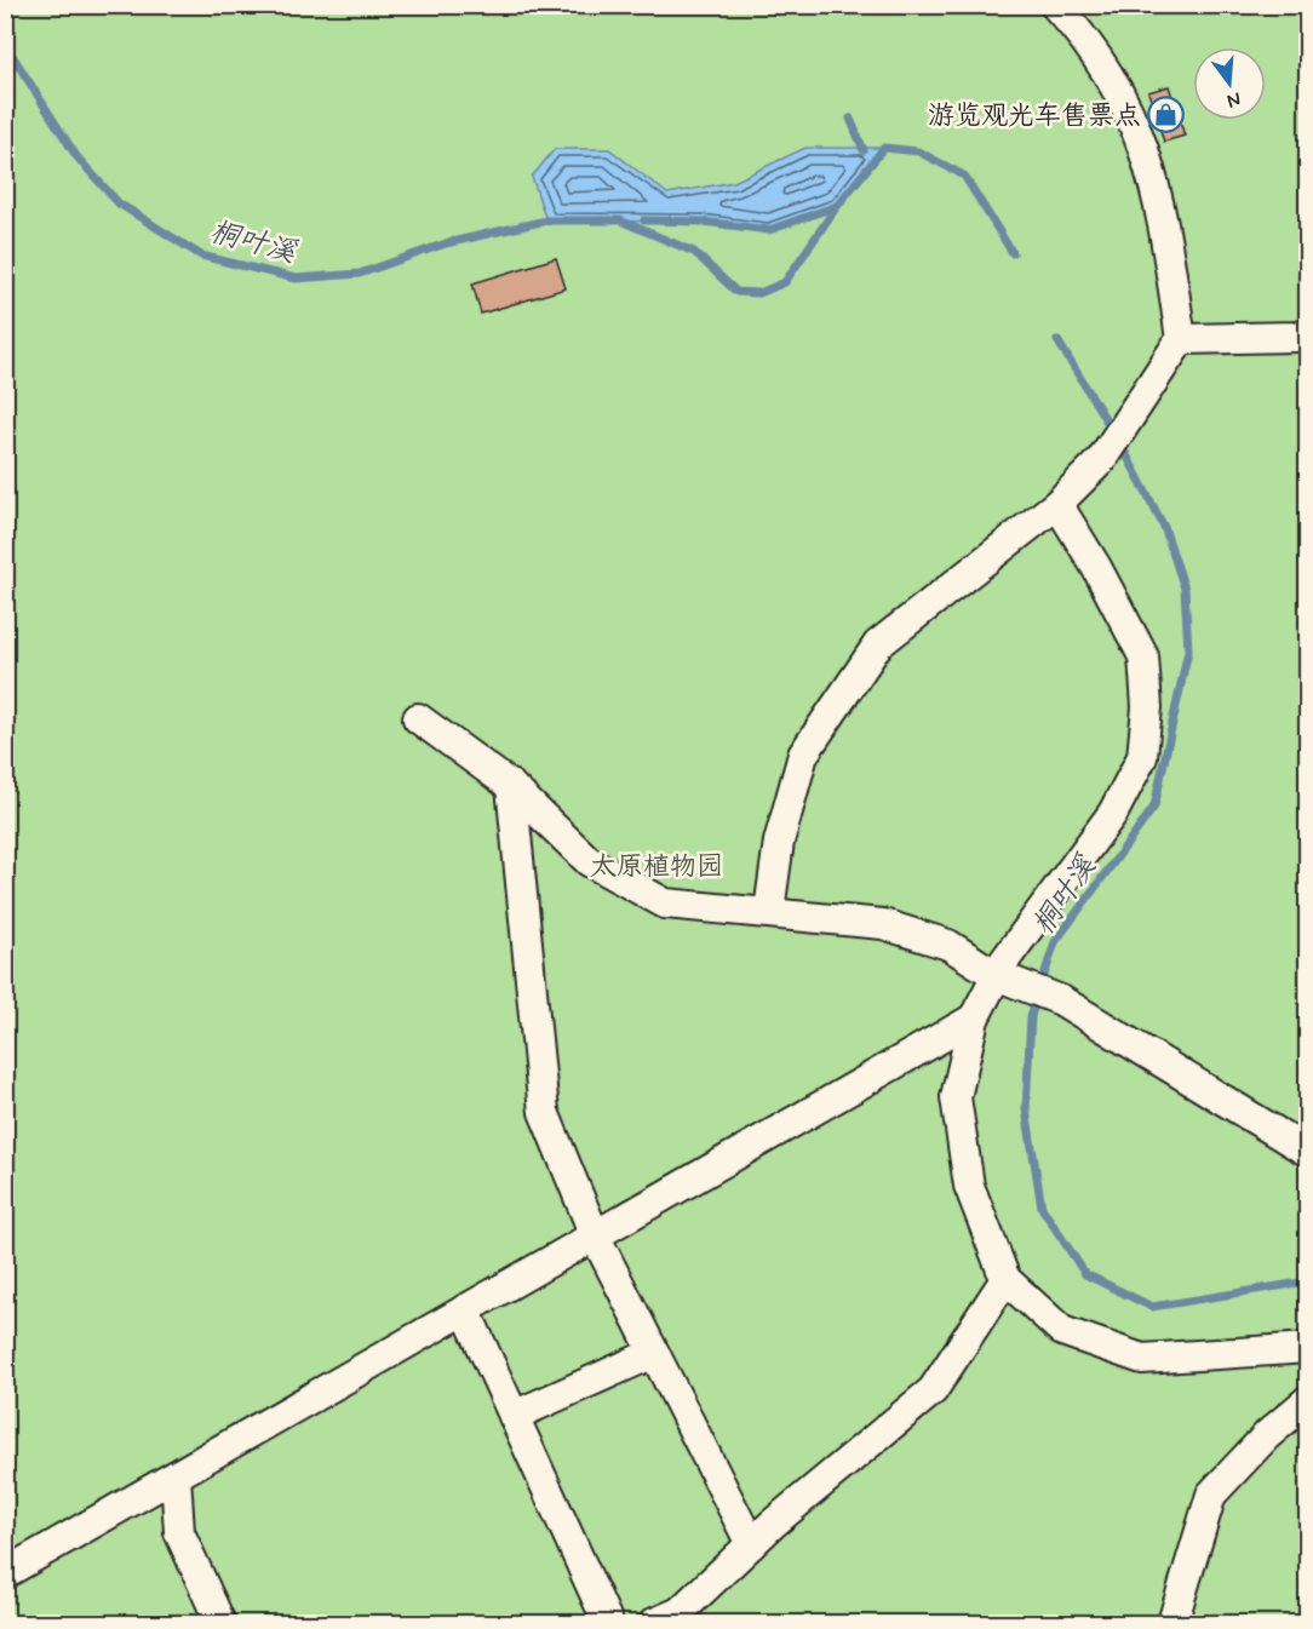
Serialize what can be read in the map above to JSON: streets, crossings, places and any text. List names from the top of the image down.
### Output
{
  "water": ["桐叶溪"],
  "parks": ["太原植物园"],
  "places": {
    "shop": ["游览观光车售票点"]
  },
  "north": "bottom"
}
